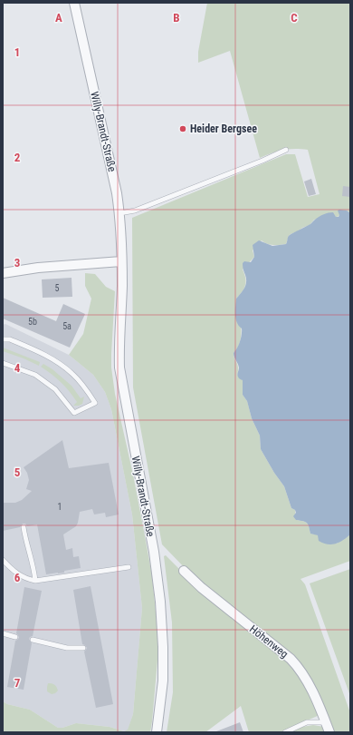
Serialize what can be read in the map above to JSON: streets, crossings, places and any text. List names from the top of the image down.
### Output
{
  "streets": {
    "street": ["Willy-Brandt-Straße", "Höhenweg"]
  },
  "places": ["Heider Bergsee"],
  "house_numbers": [
    "5",
    "5b",
    "5a",
    "1"
  ],
  "grid": {
    "columns": ["A", "B", "C"],
    "rows": [
      "1",
      "2",
      "3",
      "4",
      "5",
      "6",
      "7"
    ]
  }
}
